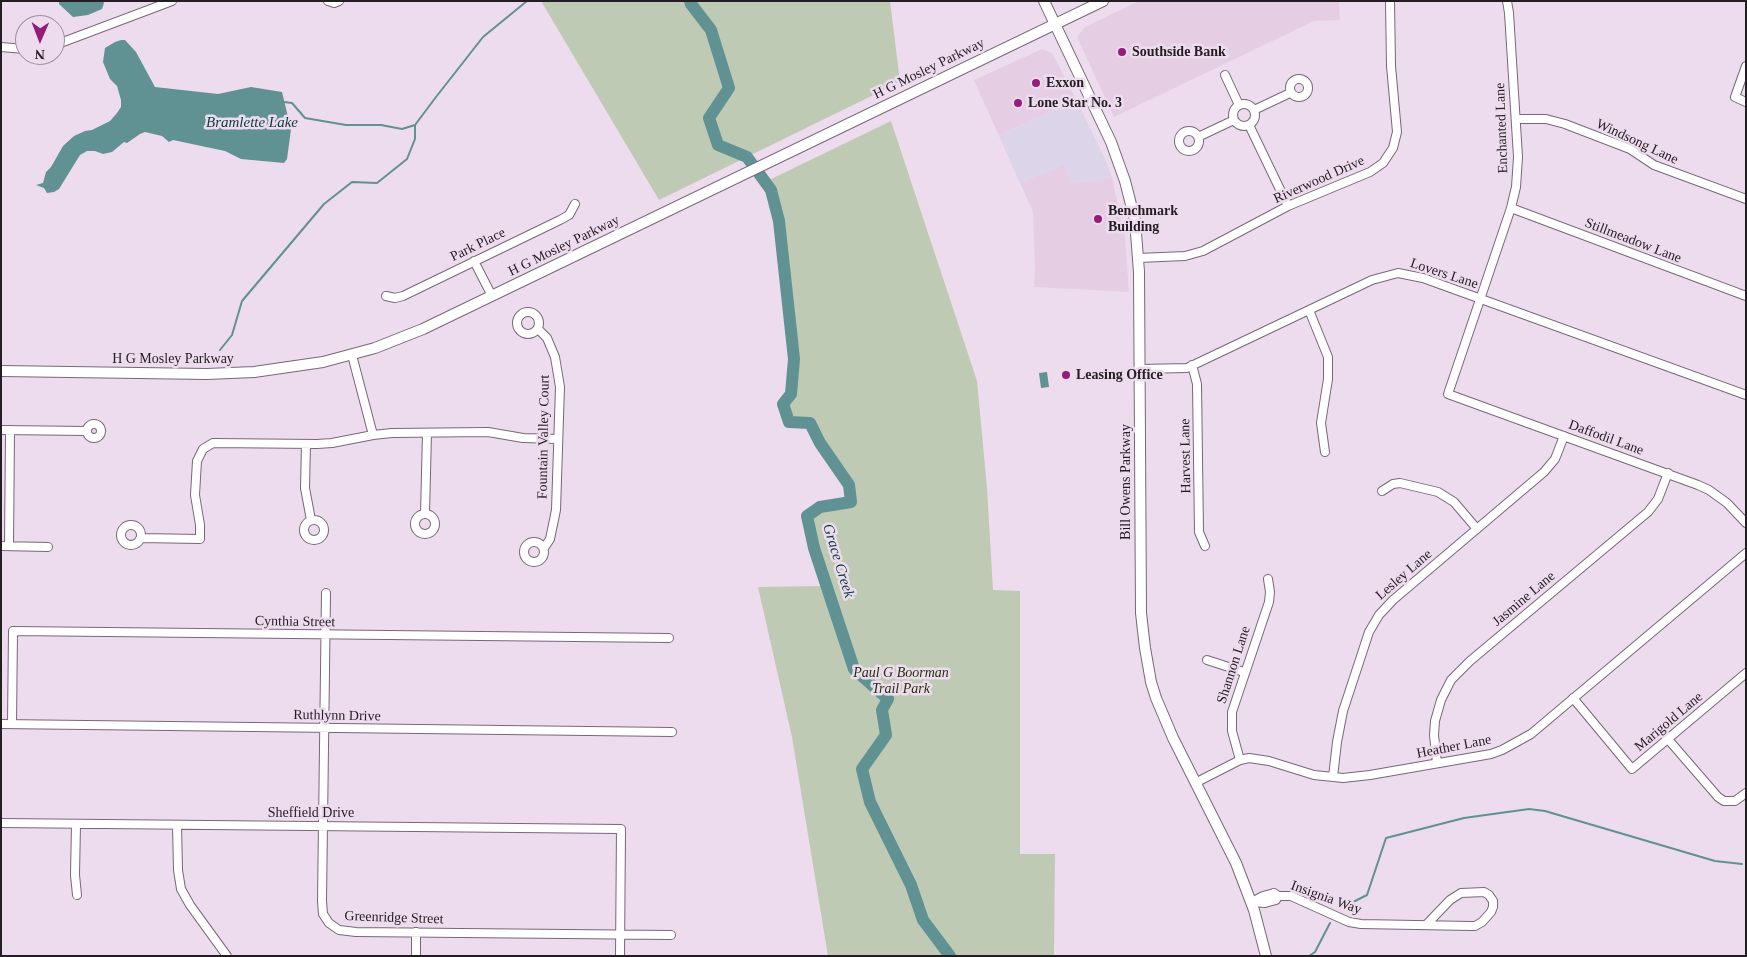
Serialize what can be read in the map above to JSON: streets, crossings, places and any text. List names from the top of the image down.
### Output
{
  "streets": {
    "main road": ["H G Mosley Parkway", "Bill Owens Parkway"],
    "street": [
      "Enchanted Lane",
      "Windsong Lane",
      "Riverwood Drive",
      "Stillmeadow Lane",
      "Park Place",
      "Lovers Lane",
      "Fountain Valley Court",
      "Daffodil Lane",
      "Harvest Lane",
      "Lesley Lane",
      "Jasmine Lane",
      "Cynthia Street",
      "Shannon Lane",
      "Ruthlynn Drive",
      "Marigold Lane",
      "Heather Lane",
      "Sheffield Drive",
      "Insignia Way",
      "Greenridge Street"
    ]
  },
  "crossings": [
    ["H G Mosley Parkway", "Bill Owens Parkway"],
    ["Enchanted Lane", "Windsong Lane"],
    ["Enchanted Lane", "Stillmeadow Lane"],
    ["Enchanted Lane", "Lovers Lane"],
    ["Enchanted Lane", "Daffodil Lane"],
    ["Riverwood Drive", "Bill Owens Parkway"],
    ["Lovers Lane", "Harvest Lane"],
    ["Lovers Lane", "Bill Owens Parkway"],
    ["Daffodil Lane", "Lesley Lane"],
    ["Daffodil Lane", "Jasmine Lane"],
    ["Bill Owens Parkway", "Heather Lane"],
    ["Bill Owens Parkway", "Insignia Way"],
    ["Lesley Lane", "Heather Lane"],
    ["Jasmine Lane", "Heather Lane"],
    ["Cynthia Street", "Ruthlynn Drive"],
    ["Cynthia Street", "Greenridge Street"],
    ["Shannon Lane", "Heather Lane"],
    ["Ruthlynn Drive", "Greenridge Street"],
    ["Marigold Lane", "Heather Lane"],
    ["Sheffield Drive", "Greenridge Street"]
  ],
  "water": ["Bramlette Lake", "Grace Creek"],
  "parks": ["Paul G Boorman Trail Park"],
  "places": [
    "Southside Bank",
    "Exxon",
    "Lone Star No. 3",
    "Benchmark Building",
    "Leasing Office"
  ],
  "north": "bottom"
}
